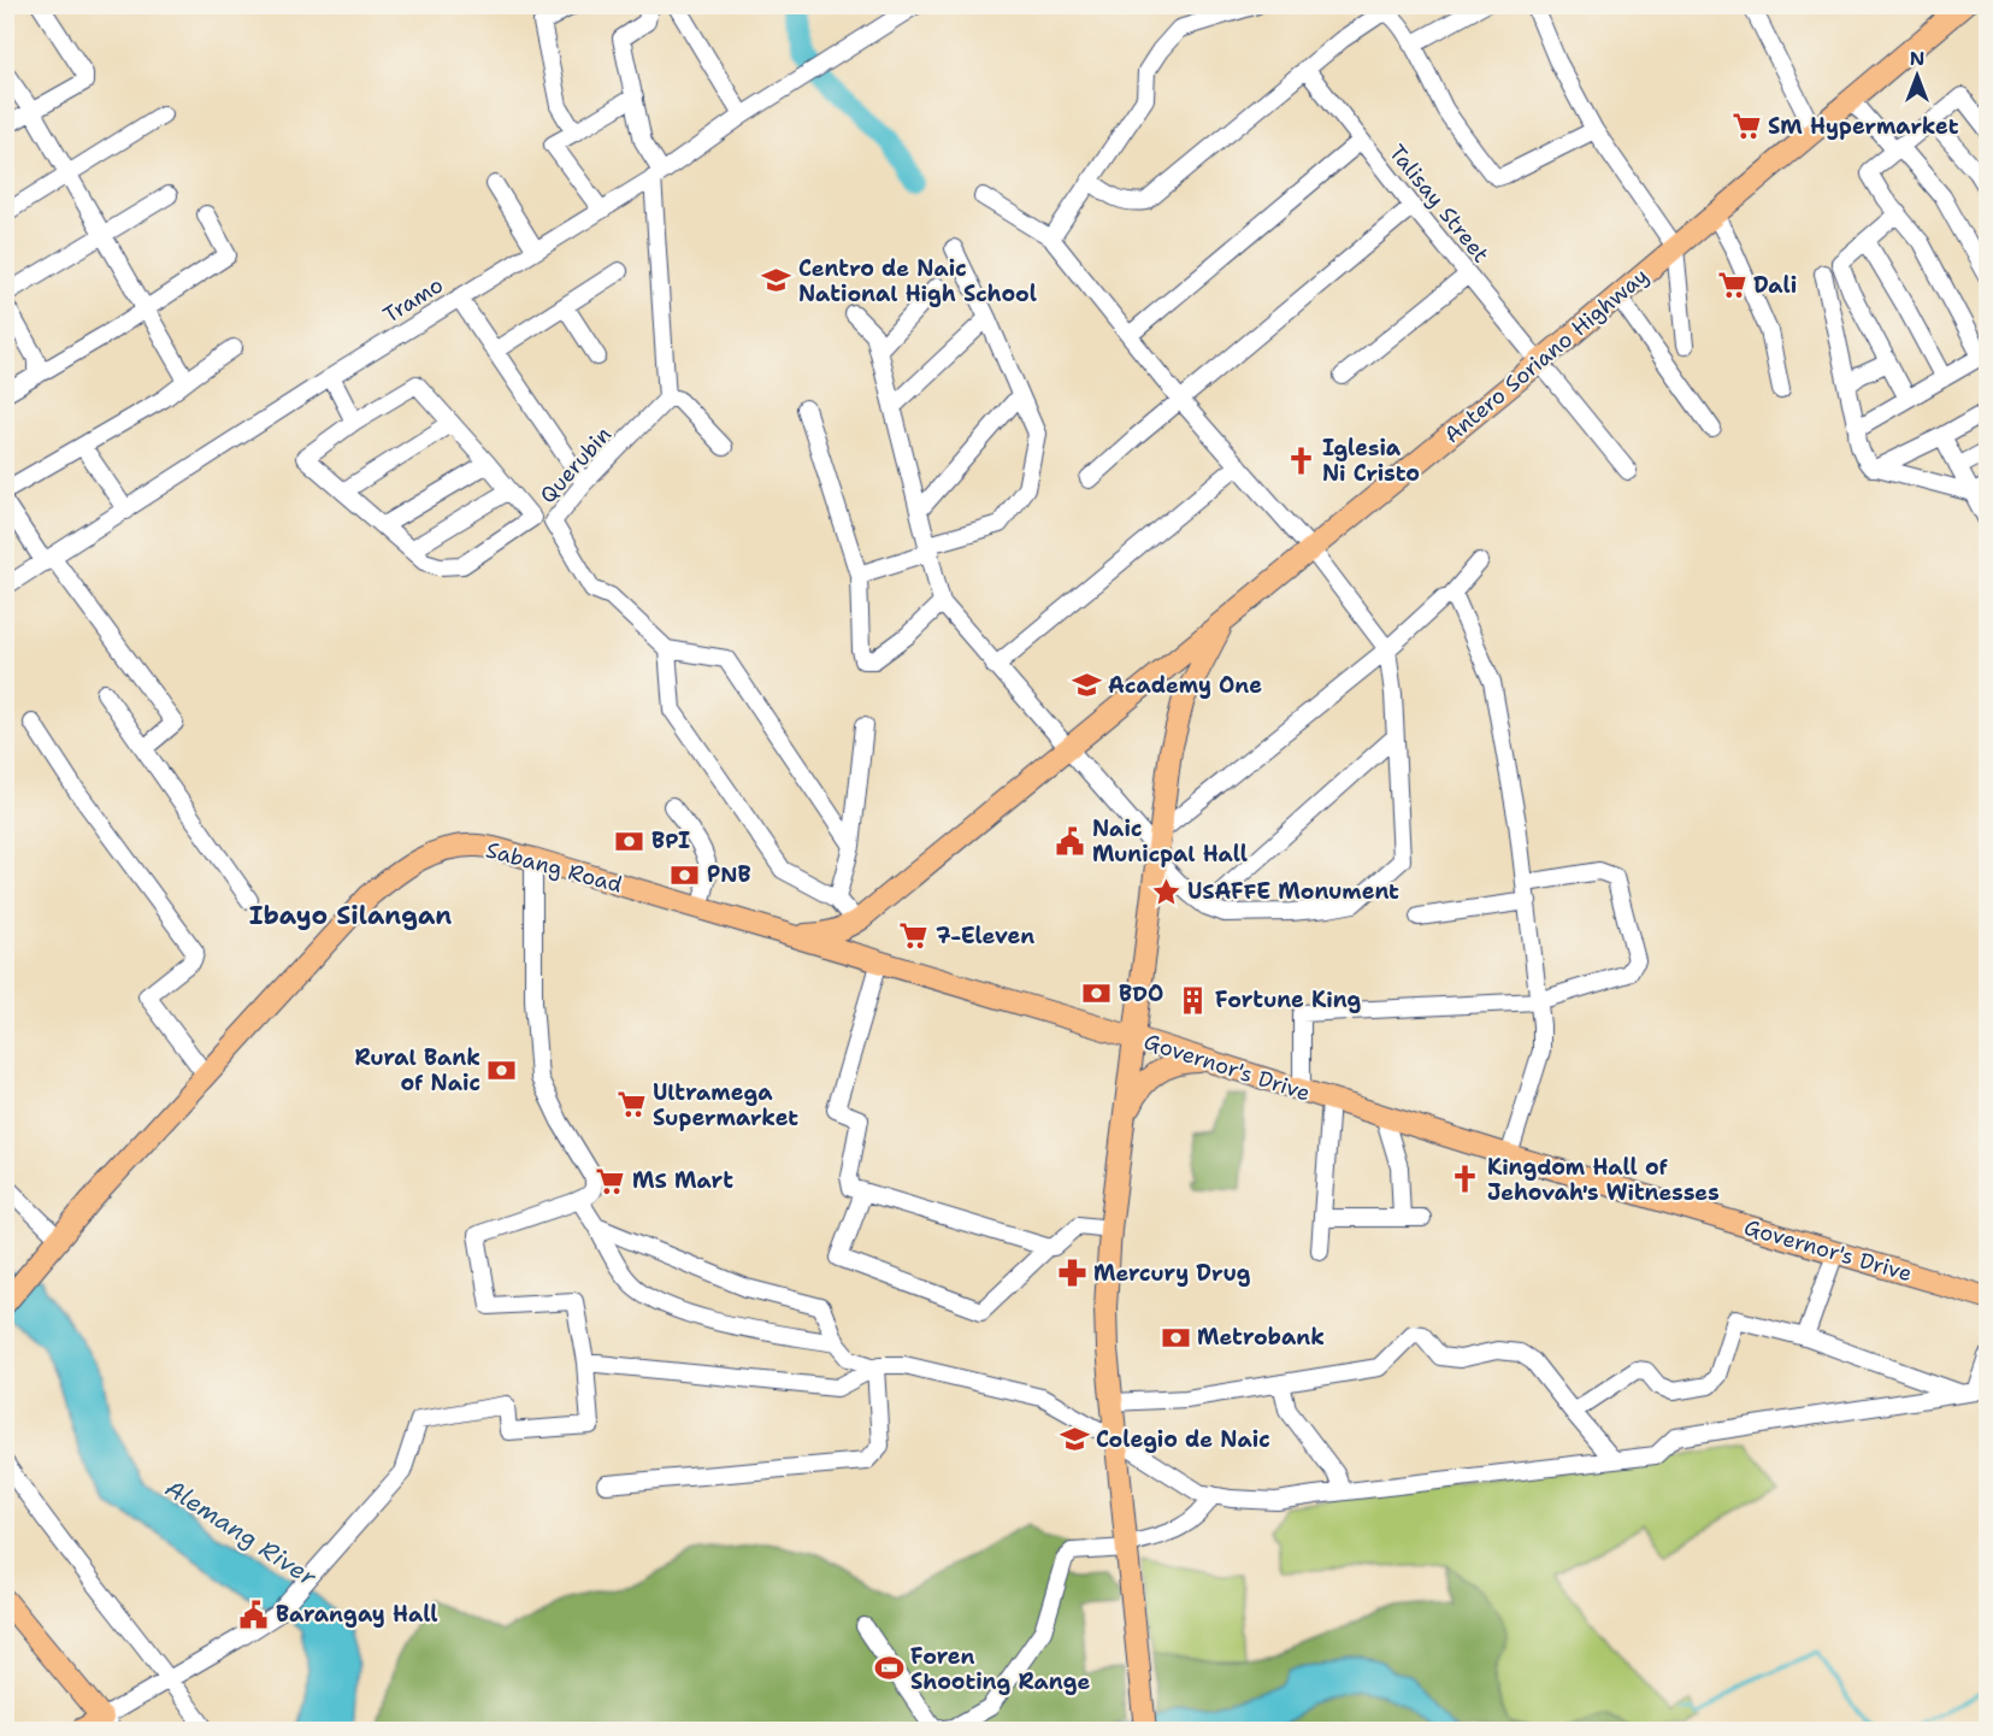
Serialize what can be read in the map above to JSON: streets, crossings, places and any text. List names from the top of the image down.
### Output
{
  "streets": {
    "main road": ["Antero Soriano Highway", "Sabang Road", "Governor's Drive"],
    "street": ["Talisay Street", "Tramo", "Querubin"]
  },
  "crossings": [
    ["Talisay Street", "Antero Soriano Highway"],
    ["Antero Soriano Highway", "Sabang Road"],
    ["Antero Soriano Highway", "Governor's Drive"],
    ["Sabang Road", "Governor's Drive"]
  ],
  "districts": ["Ibayo Silangan"],
  "water": ["Alemang River"],
  "places": {
    "supermarket": [
      "SM Hypermarket",
      "Dali",
      "7-Eleven",
      "Ultramega Supermarket",
      "MS Mart"
    ],
    "school or university": ["Centro de Naic National High School", "Academy One", "Colegio de Naic"],
    "church": ["Iglesia Ni Cristo", "Kingdom Hall of Jehovah's Witnesses"],
    "bank": [
      "BPI",
      "PNB",
      "BDO",
      "Rural Bank of Naic",
      "Metrobank"
    ],
    "public building": ["Naic Municpal Hall", "Barangay Hall"],
    "place": ["USAFFE Monument"],
    "building": ["Fortune King"],
    "pharmacy": ["Mercury Drug"],
    "sports": ["Foren Shooting Range"]
  },
  "north": "top"
}
